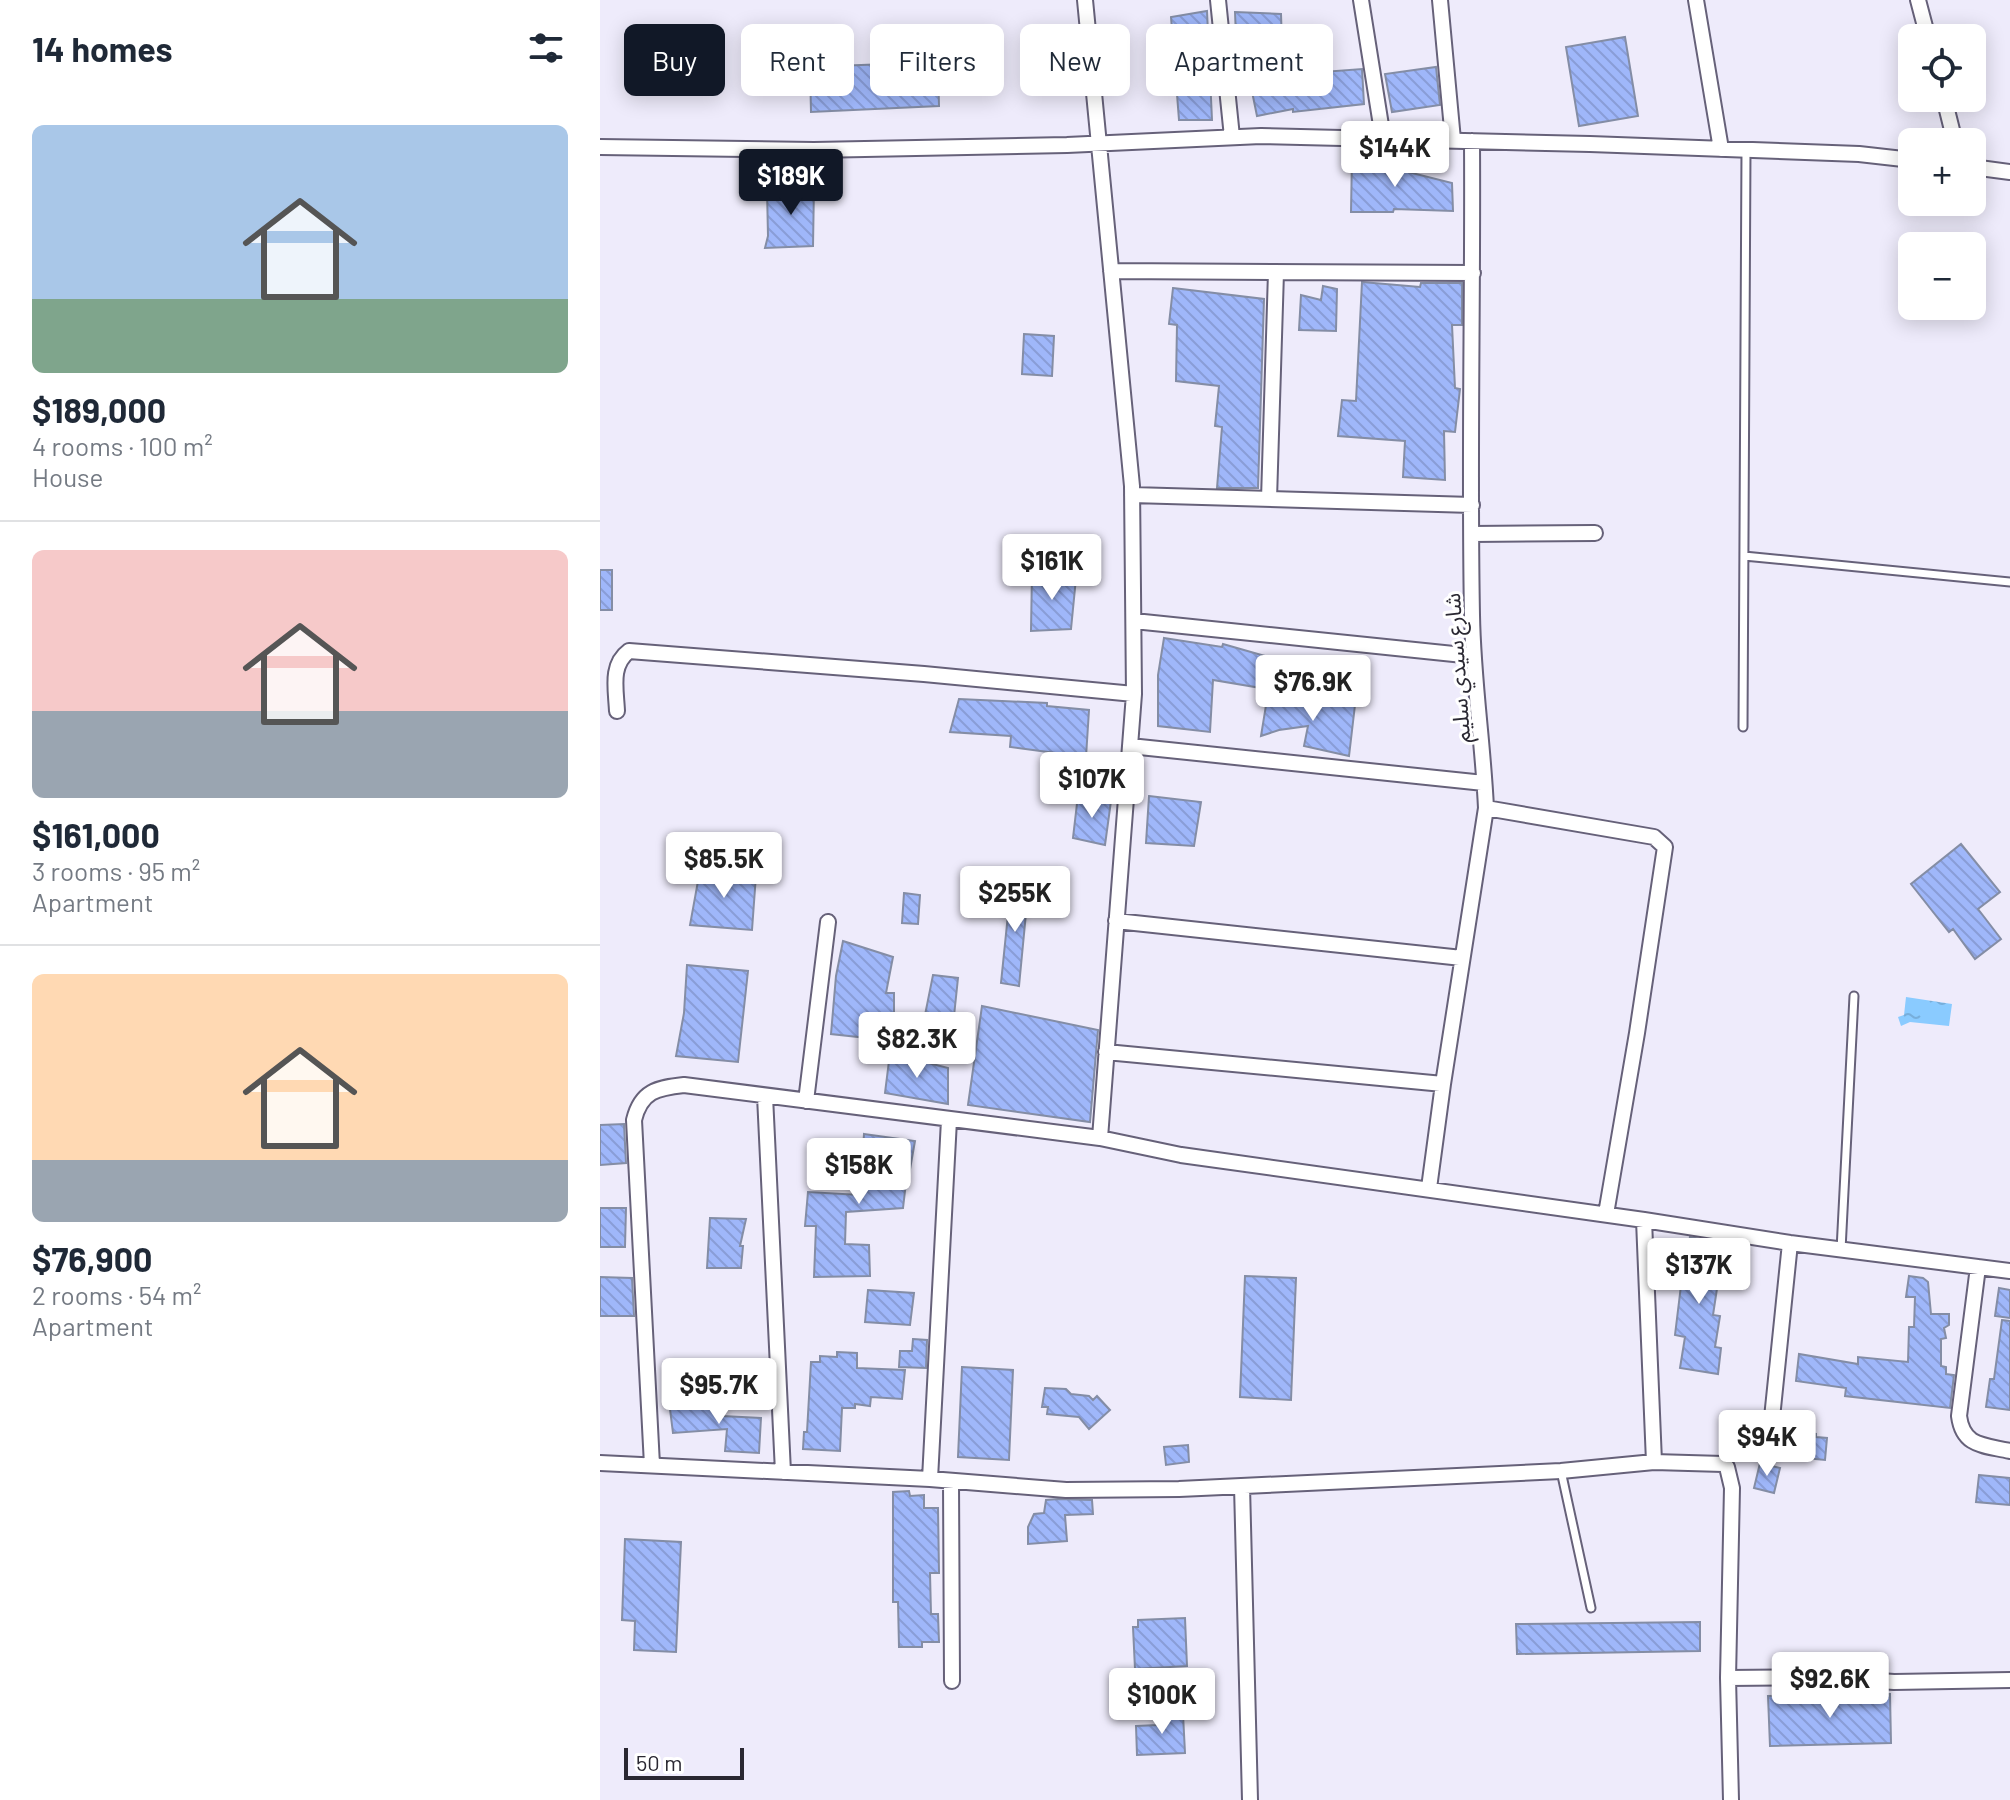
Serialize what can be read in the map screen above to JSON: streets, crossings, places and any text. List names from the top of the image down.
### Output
{
  "streets": {
    "street": ["شارع سيدي سليم"]
  },
  "scale_bar": "50 m",
  "page": {
    "heading": "14 homes",
    "map_buttons": ["+", "−"],
    "chip": [
      "Buy",
      "Rent",
      "Filters",
      "New",
      "Apartment"
    ],
    "list": [
      {
        "name": "$189,000",
        "note": "4 rooms · 100 m² · House"
      },
      {
        "name": "$161,000",
        "note": "3 rooms · 95 m² · Apartment"
      },
      {
        "name": "$76,900",
        "note": "2 rooms · 54 m² · Apartment"
      }
    ],
    "price": [
      "$144K",
      "$189K",
      "$161K",
      "$76.9K",
      "$107K",
      "$85.5K",
      "$255K",
      "$82.3K",
      "$158K",
      "$137K",
      "$95.7K",
      "$94K",
      "$92.6K",
      "$100K"
    ],
    "scale": "50 m"
  }
}
